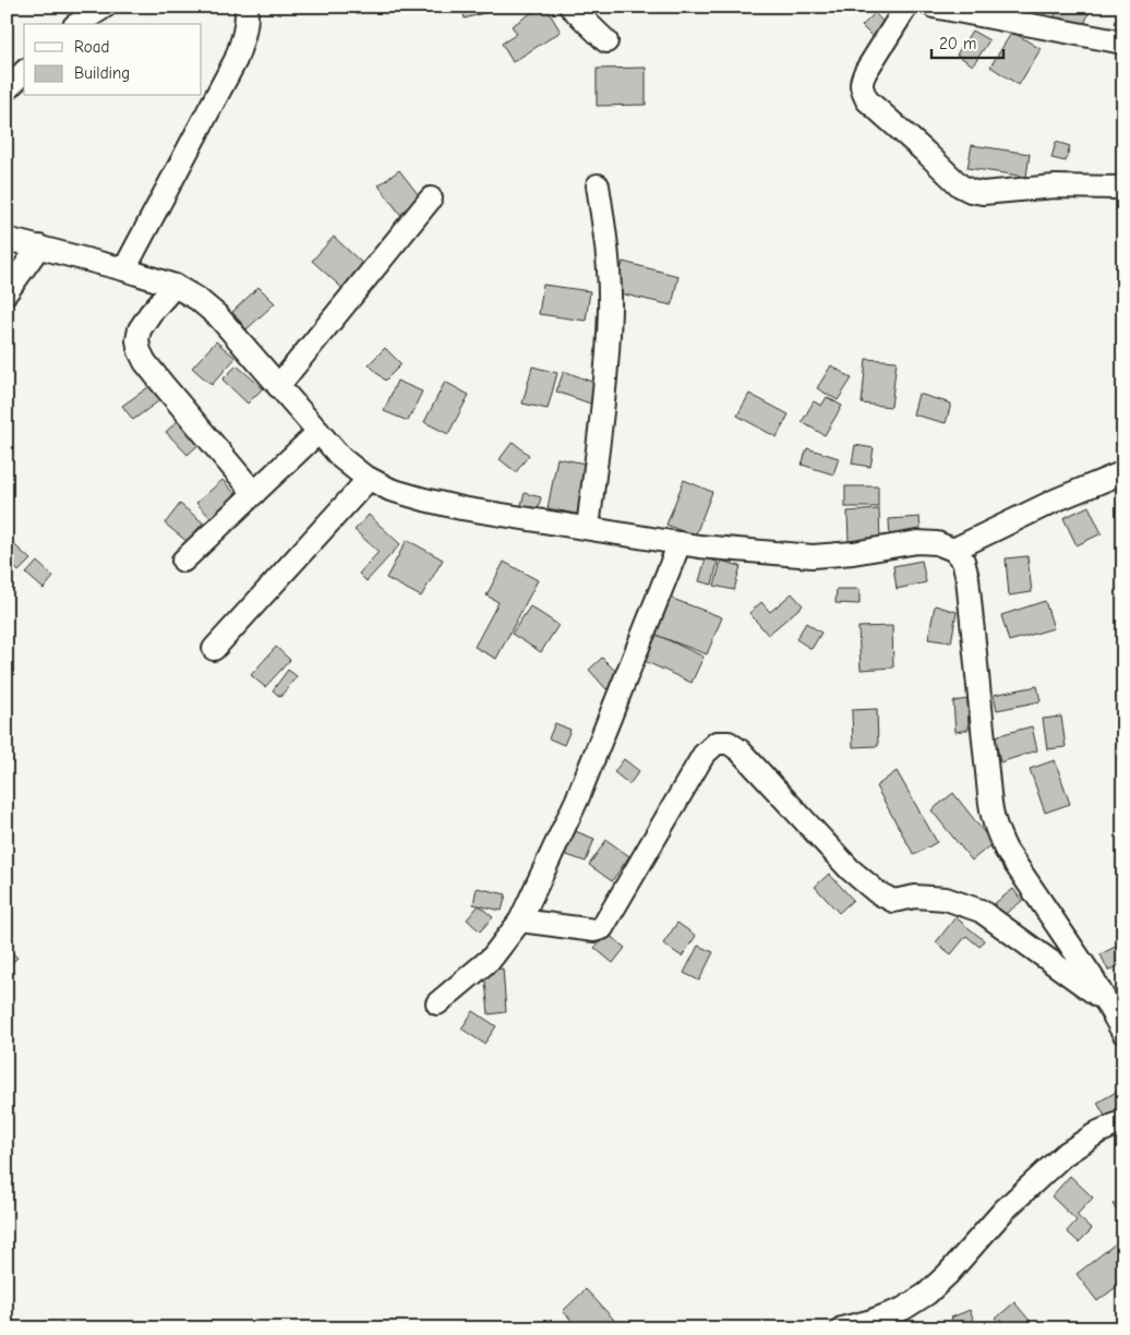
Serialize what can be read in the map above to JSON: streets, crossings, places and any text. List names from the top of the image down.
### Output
{
  "legend": ["Road", "Building"],
  "scale_bar": "20 m"
}
